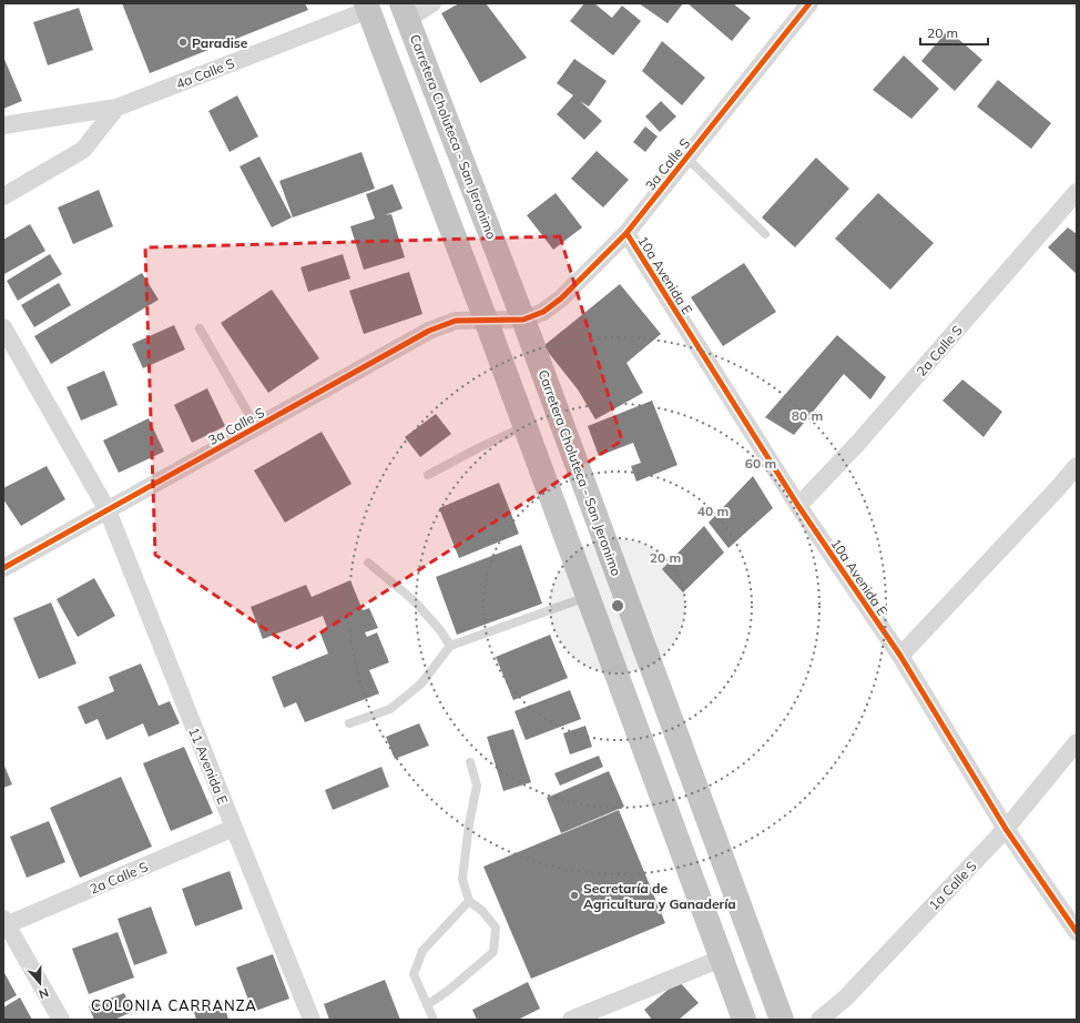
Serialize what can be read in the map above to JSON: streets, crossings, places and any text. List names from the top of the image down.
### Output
{
  "streets": {
    "highway": ["Carretera Choluteca - San Jeronimo"],
    "street": [
      "4a Calle S",
      "3a Calle S",
      "10a Avenida E",
      "2a Calle S",
      "11 Avenida E",
      "1a Calle S"
    ]
  },
  "crossings": [
    ["Carretera Choluteca - San Jeronimo", "3a Calle S"],
    ["3a Calle S", "10a Avenida E"],
    ["3a Calle S", "11 Avenida E"],
    ["10a Avenida E", "2a Calle S"],
    ["10a Avenida E", "1a Calle S"],
    ["2a Calle S", "11 Avenida E"]
  ],
  "districts": ["COLONIA CARRANZA"],
  "places": ["Paradise", "Secretaría de Agricultura y Ganadería"],
  "scale_bar": "20 m",
  "north": "bottom",
  "rings": [
    "80 m",
    "60 m",
    "40 m",
    "20 m"
  ]
}
